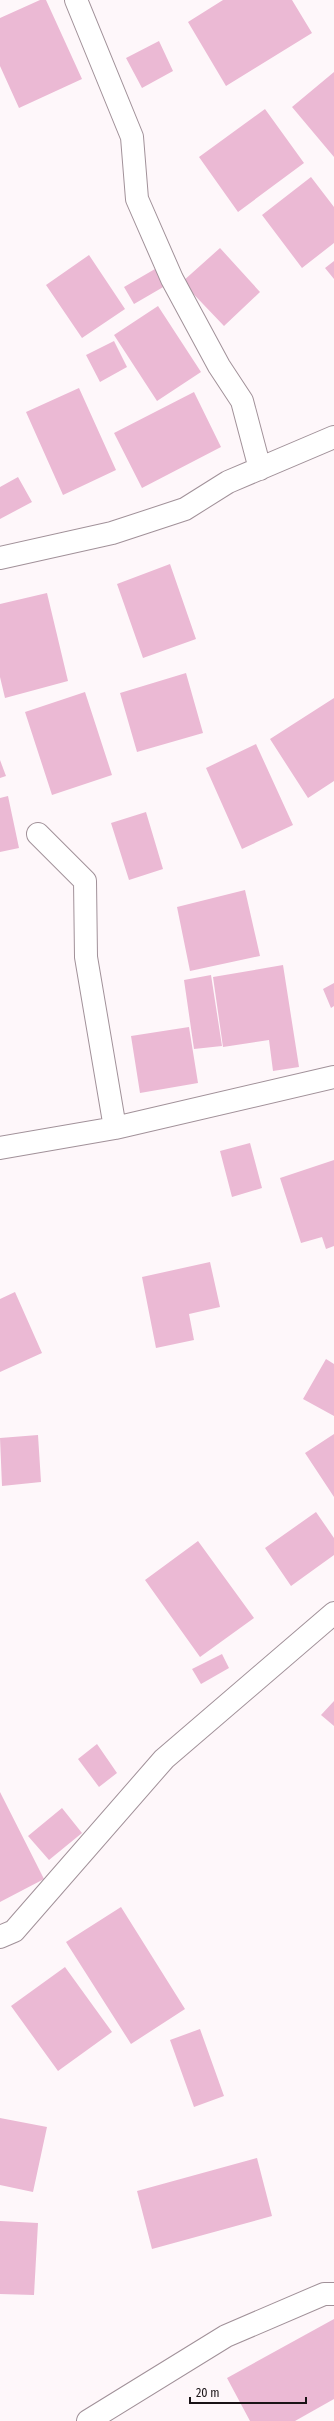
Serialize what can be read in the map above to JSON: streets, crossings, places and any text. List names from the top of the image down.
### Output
{
  "scale_bar": "20 m"
}
